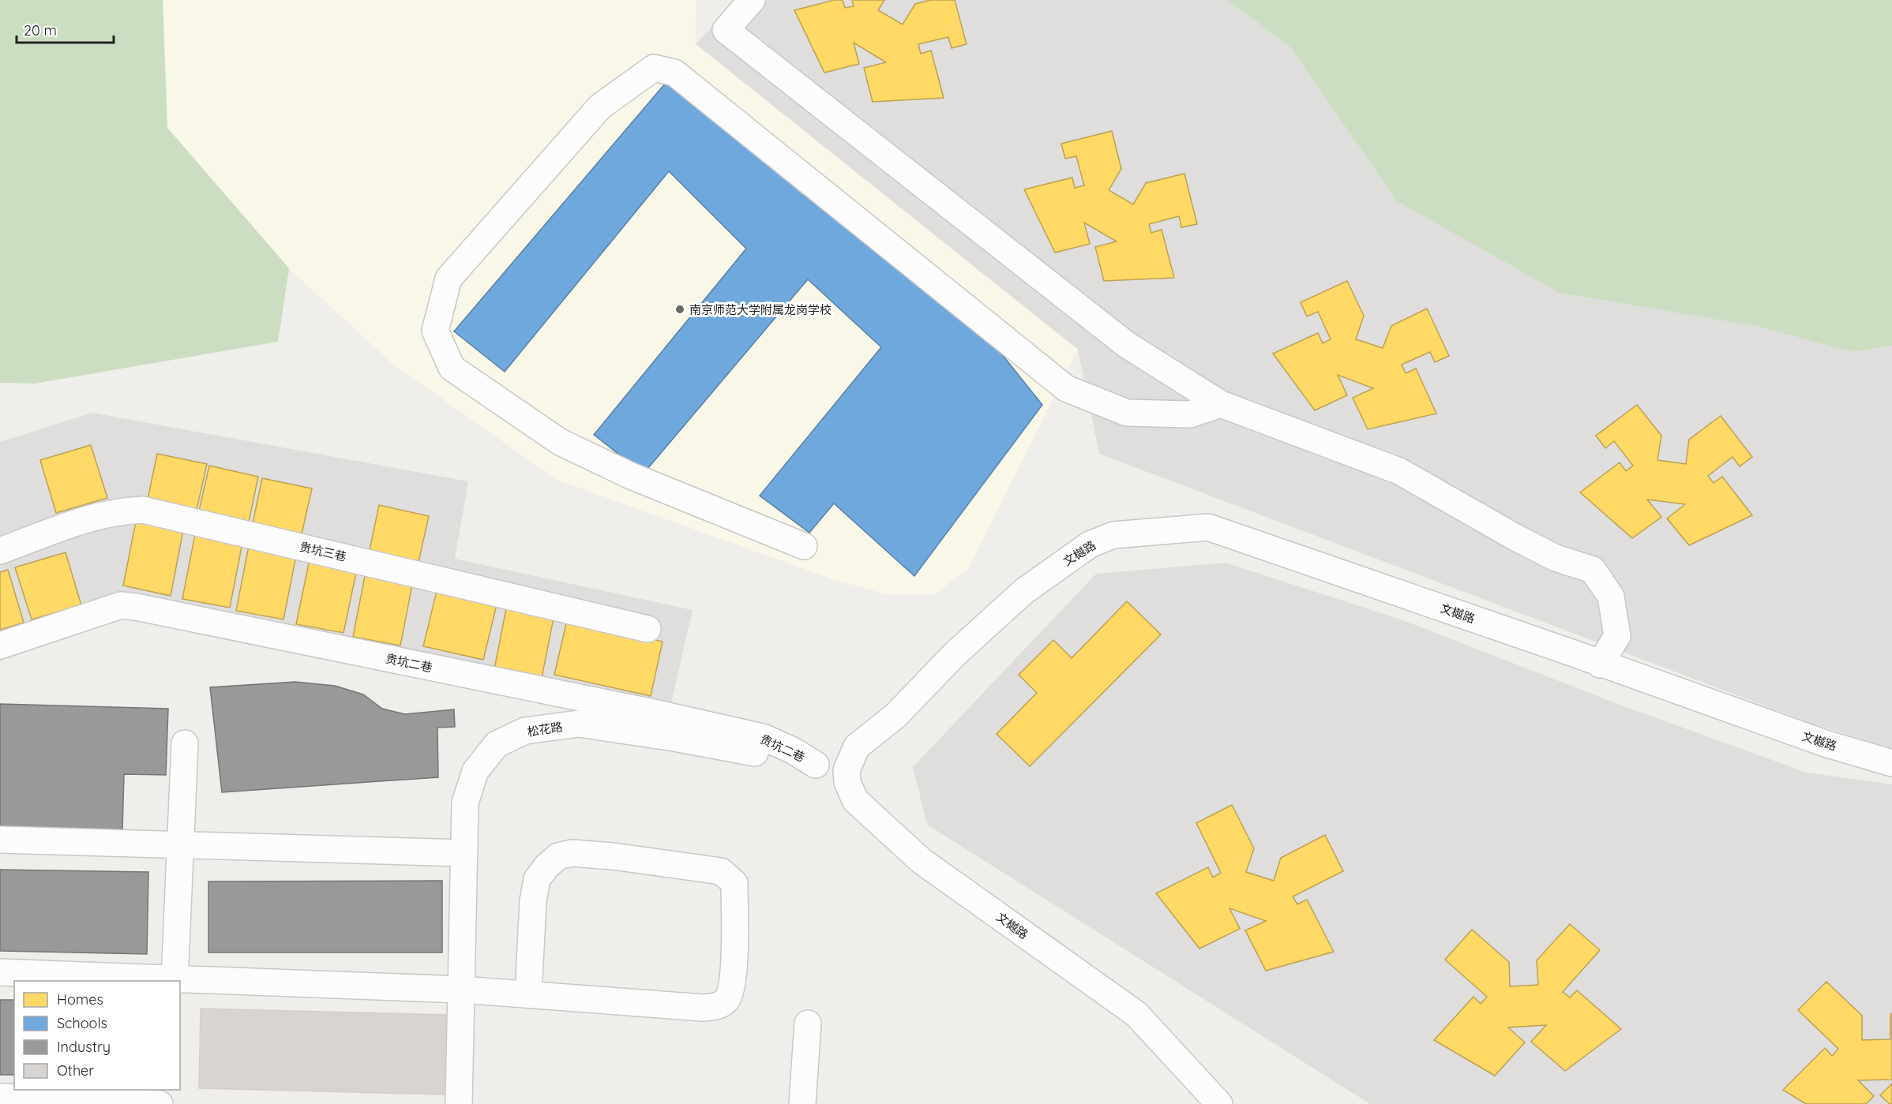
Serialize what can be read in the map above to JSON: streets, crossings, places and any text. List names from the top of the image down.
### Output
{
  "streets": {
    "street": [
      "贵坑三巷",
      "文樾路",
      "贵坑二巷",
      "松花路"
    ]
  },
  "crossings": [
    ["文樾路", "松花路"],
    ["贵坑二巷", "松花路"]
  ],
  "places": ["南京师范大学附属龙岗学校"],
  "legend": [
    "Homes",
    "Schools",
    "Industry",
    "Other"
  ],
  "scale_bar": "20 m"
}
